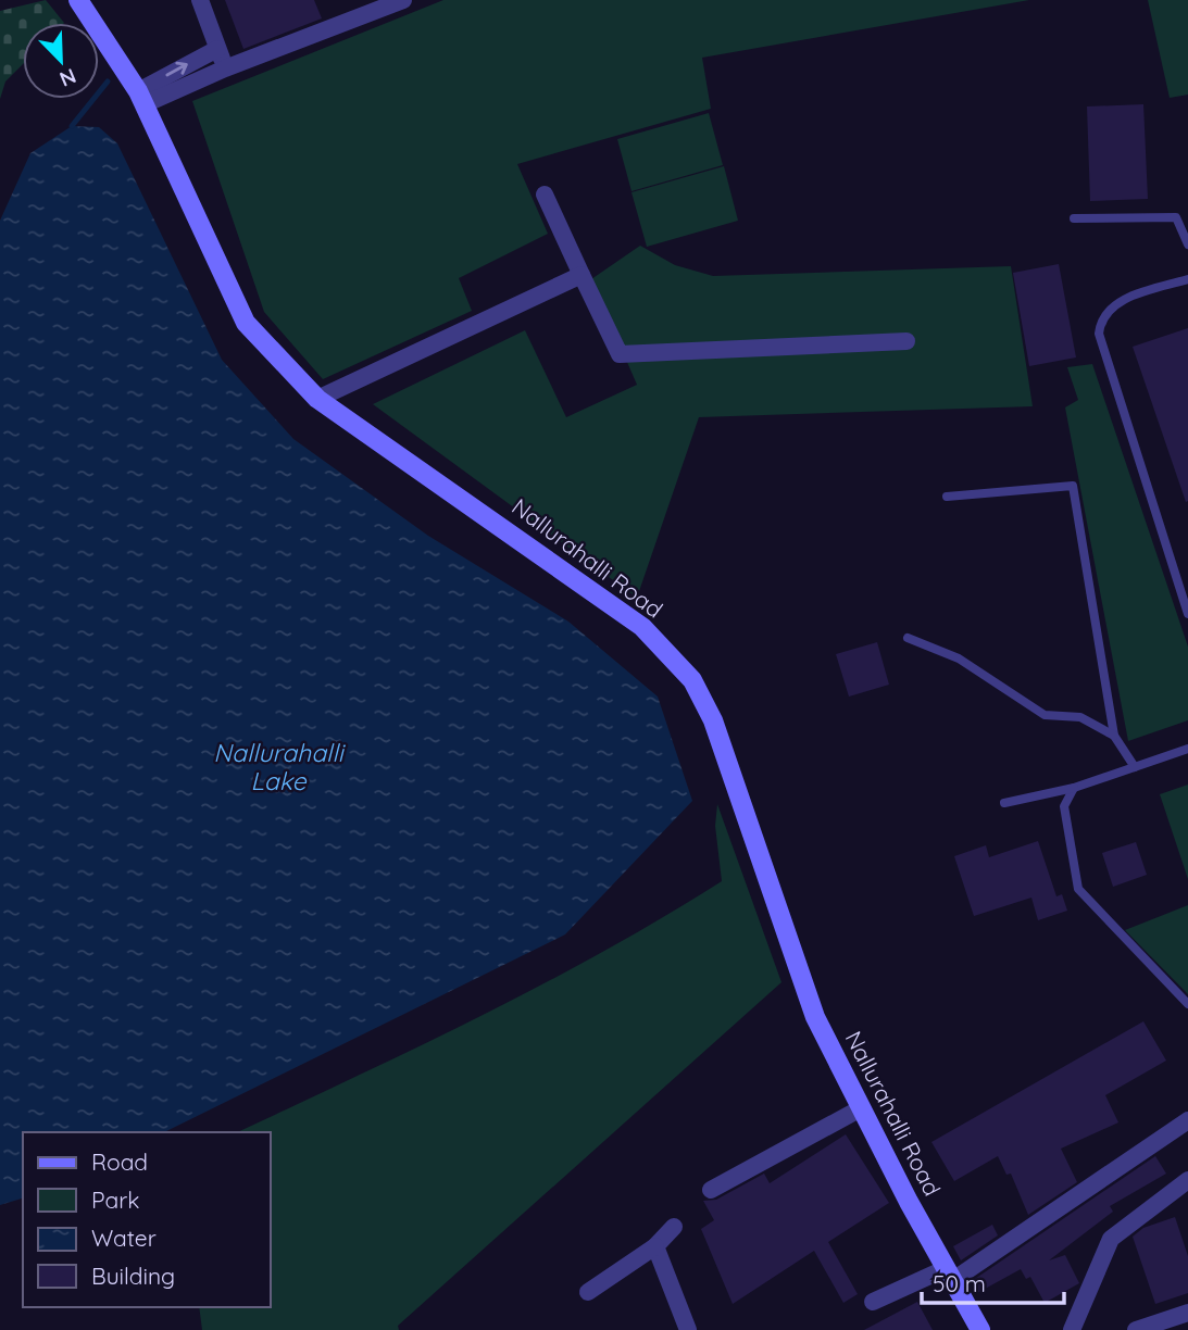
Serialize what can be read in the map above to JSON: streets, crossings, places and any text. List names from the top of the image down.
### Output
{
  "streets": {
    "street": ["Nallurahalli Road"]
  },
  "water": ["Nallurahalli Lake"],
  "legend": [
    "Road",
    "Park",
    "Water",
    "Building"
  ],
  "scale_bar": "50 m",
  "north": "bottom right"
}
